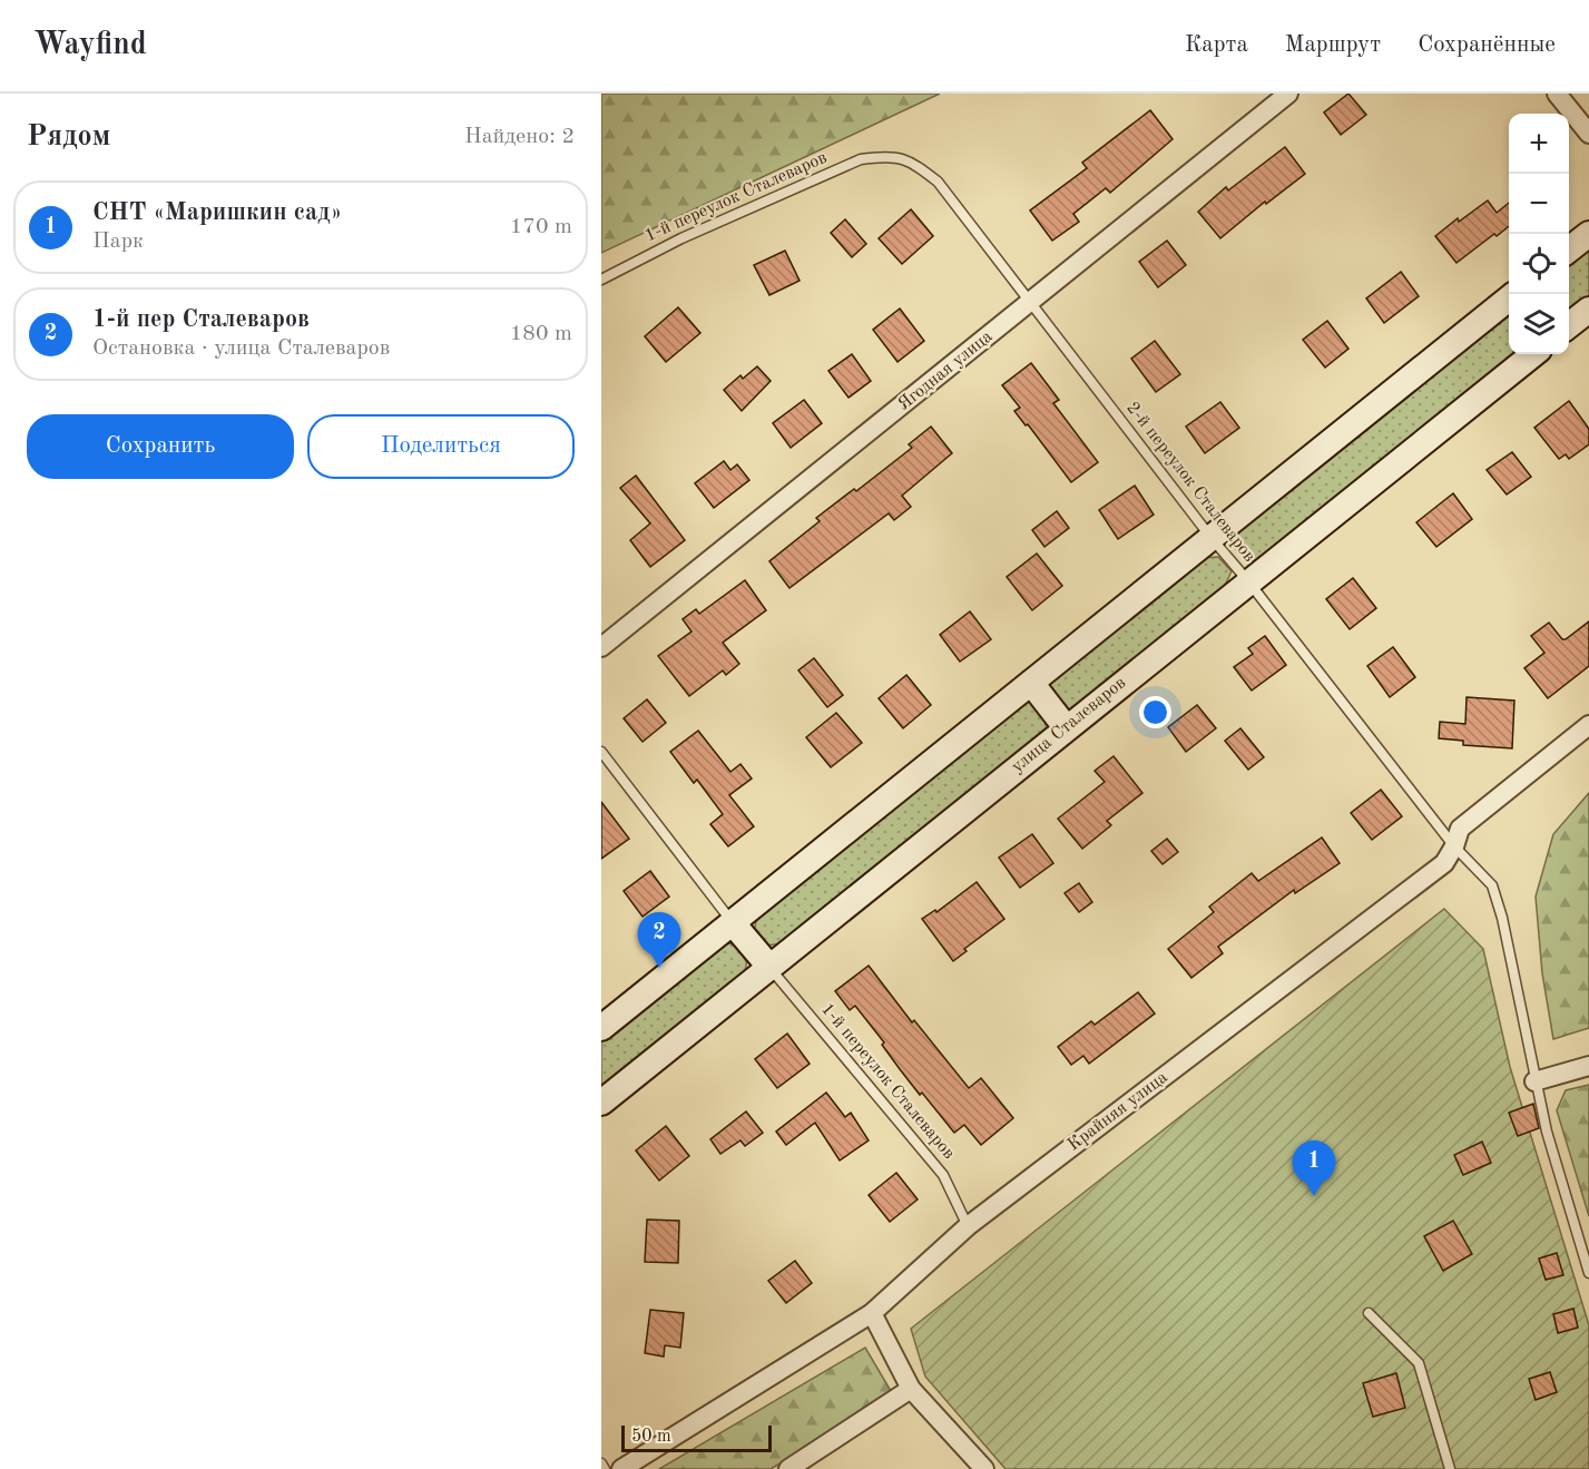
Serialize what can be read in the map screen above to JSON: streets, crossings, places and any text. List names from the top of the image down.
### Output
{
  "streets": {
    "main road": ["улица Сталеваров"],
    "street": ["Ягодная улица", "Крайняя улица"],
    "lane": ["1-й переулок Сталеваров", "2-й переулок Сталеваров"]
  },
  "crossings": [
    ["1-й переулок Сталеваров", "2-й переулок Сталеваров"],
    ["1-й переулок Сталеваров", "улица Сталеваров"],
    ["1-й переулок Сталеваров", "Крайняя улица"],
    ["Ягодная улица", "2-й переулок Сталеваров"],
    ["2-й переулок Сталеваров", "улица Сталеваров"],
    ["2-й переулок Сталеваров", "Крайняя улица"]
  ],
  "scale_bar": "50 m",
  "page": {
    "header": "Wayfind",
    "nav": ["Карта", "Маршрут", "Сохранённые"],
    "heading": ["Рядом", "Найдено: 2"],
    "map_buttons": ["+", "−"],
    "list": [
      {
        "mark": "1",
        "name": "СНТ «Маришкин сад»",
        "note": "Парк",
        "value": "170 m"
      },
      {
        "mark": "2",
        "name": "1-й пер Сталеваров",
        "note": "Остановка · улица Сталеваров",
        "value": "180 m"
      }
    ],
    "buttons": ["Сохранить", "Поделиться"],
    "pins": ["2", "1"],
    "scale": "50 m"
  }
}
